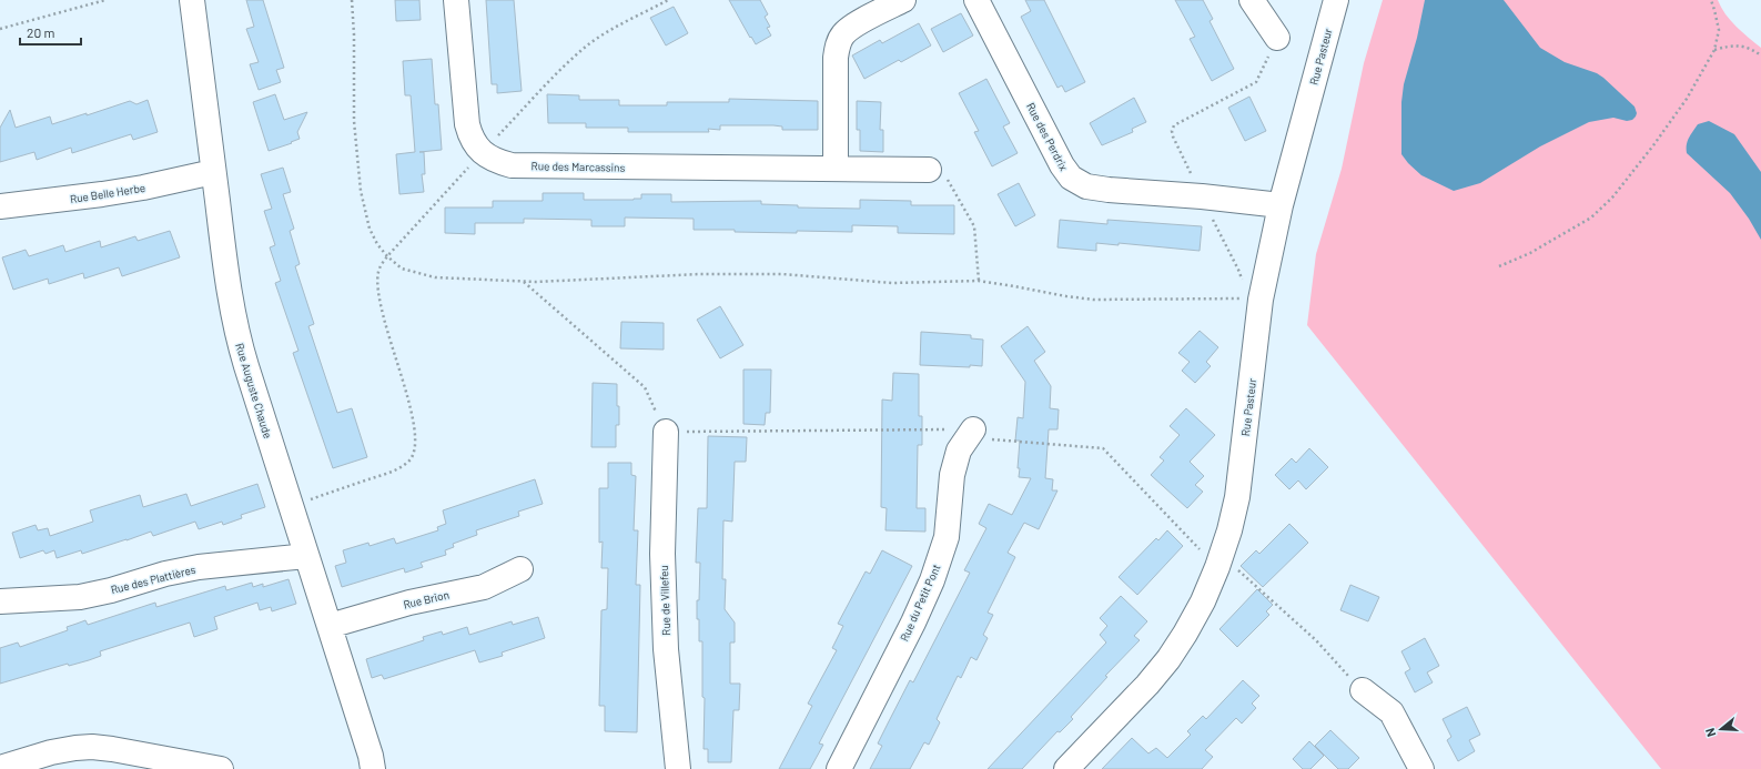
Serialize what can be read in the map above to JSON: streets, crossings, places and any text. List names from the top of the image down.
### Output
{
  "streets": {
    "street": [
      "Rue Pasteur",
      "Rue des Perdrix",
      "Rue des Marcassins",
      "Rue Belle Herbe",
      "Rue Auguste Chaude",
      "Rue des Plattières",
      "Rue Brion",
      "Rue de Villefeu",
      "Rue du Petit Pont"
    ]
  },
  "crossings": [
    ["Rue Pasteur", "Rue des Perdrix"],
    ["Rue Belle Herbe", "Rue Auguste Chaude"],
    ["Rue Auguste Chaude", "Rue des Plattières"],
    ["Rue Auguste Chaude", "Rue Brion"]
  ],
  "scale_bar": "20 m",
  "north": "left"
}
